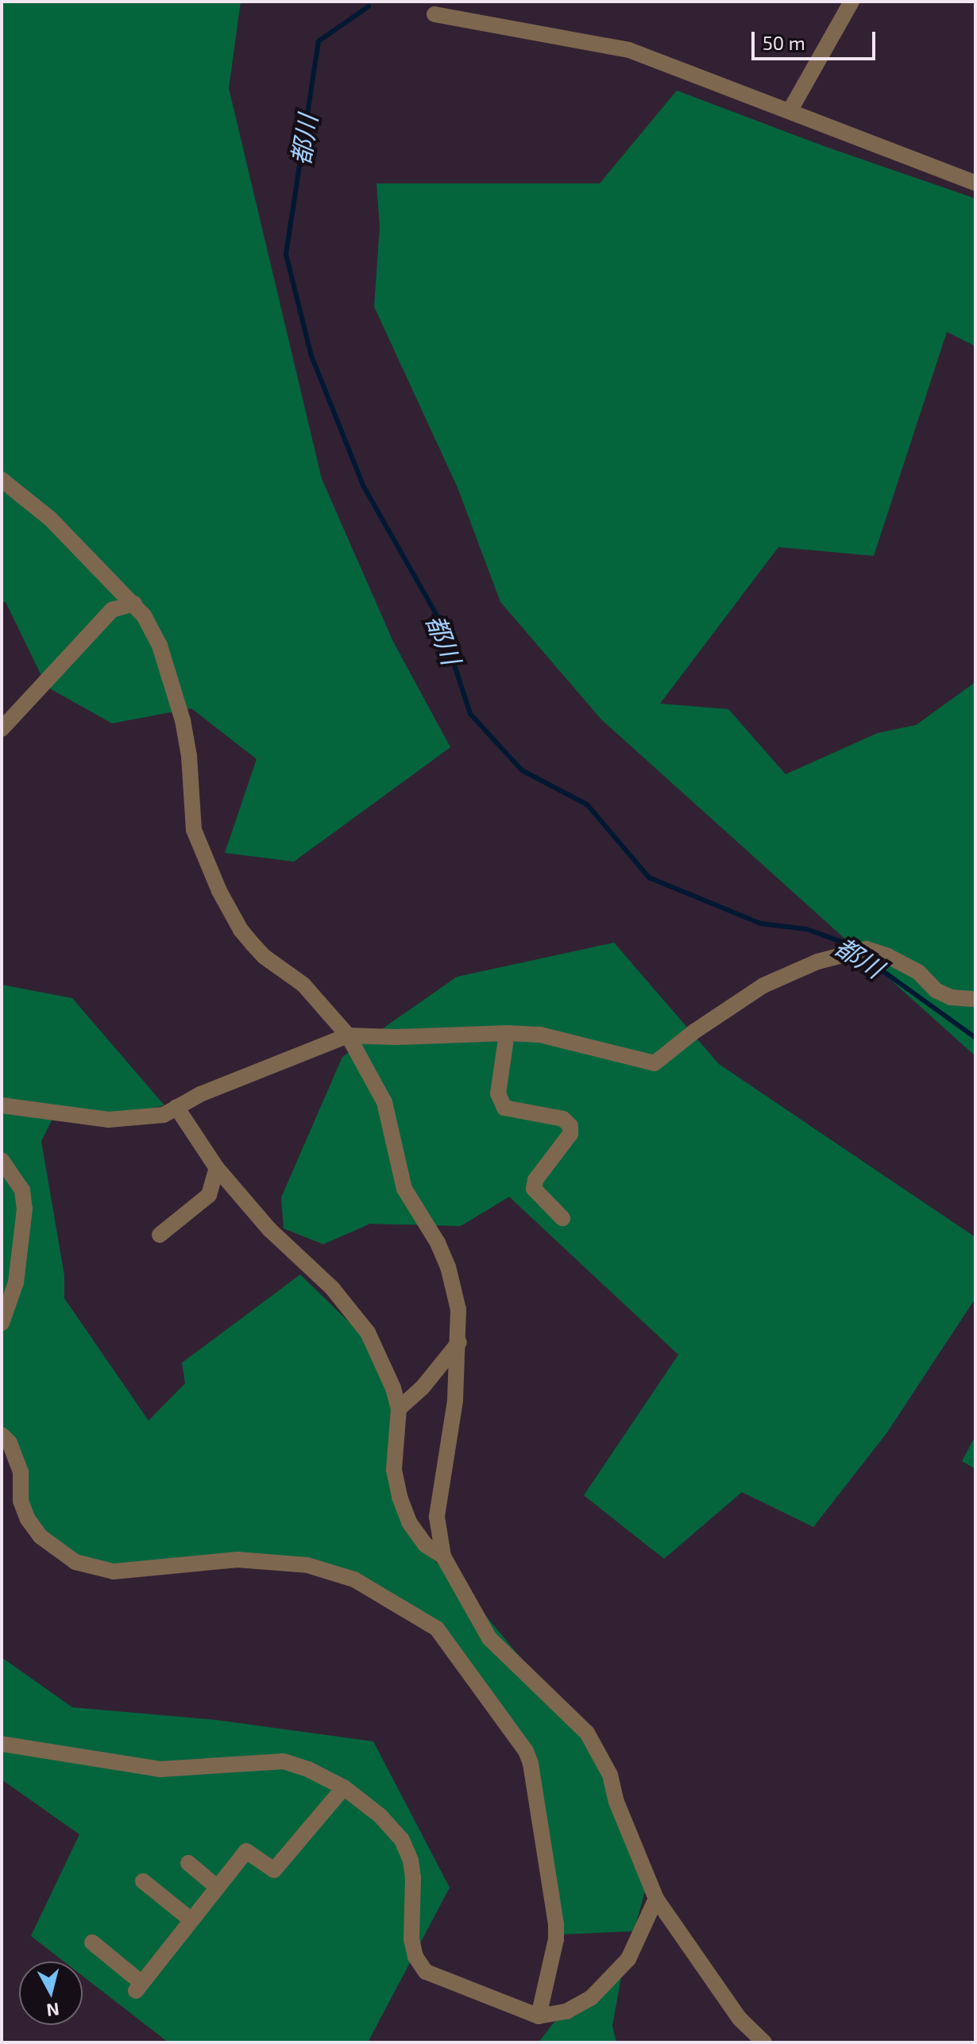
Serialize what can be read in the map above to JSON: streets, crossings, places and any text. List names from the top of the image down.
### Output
{
  "water": ["都川"],
  "scale_bar": "50 m",
  "north": "bottom"
}
